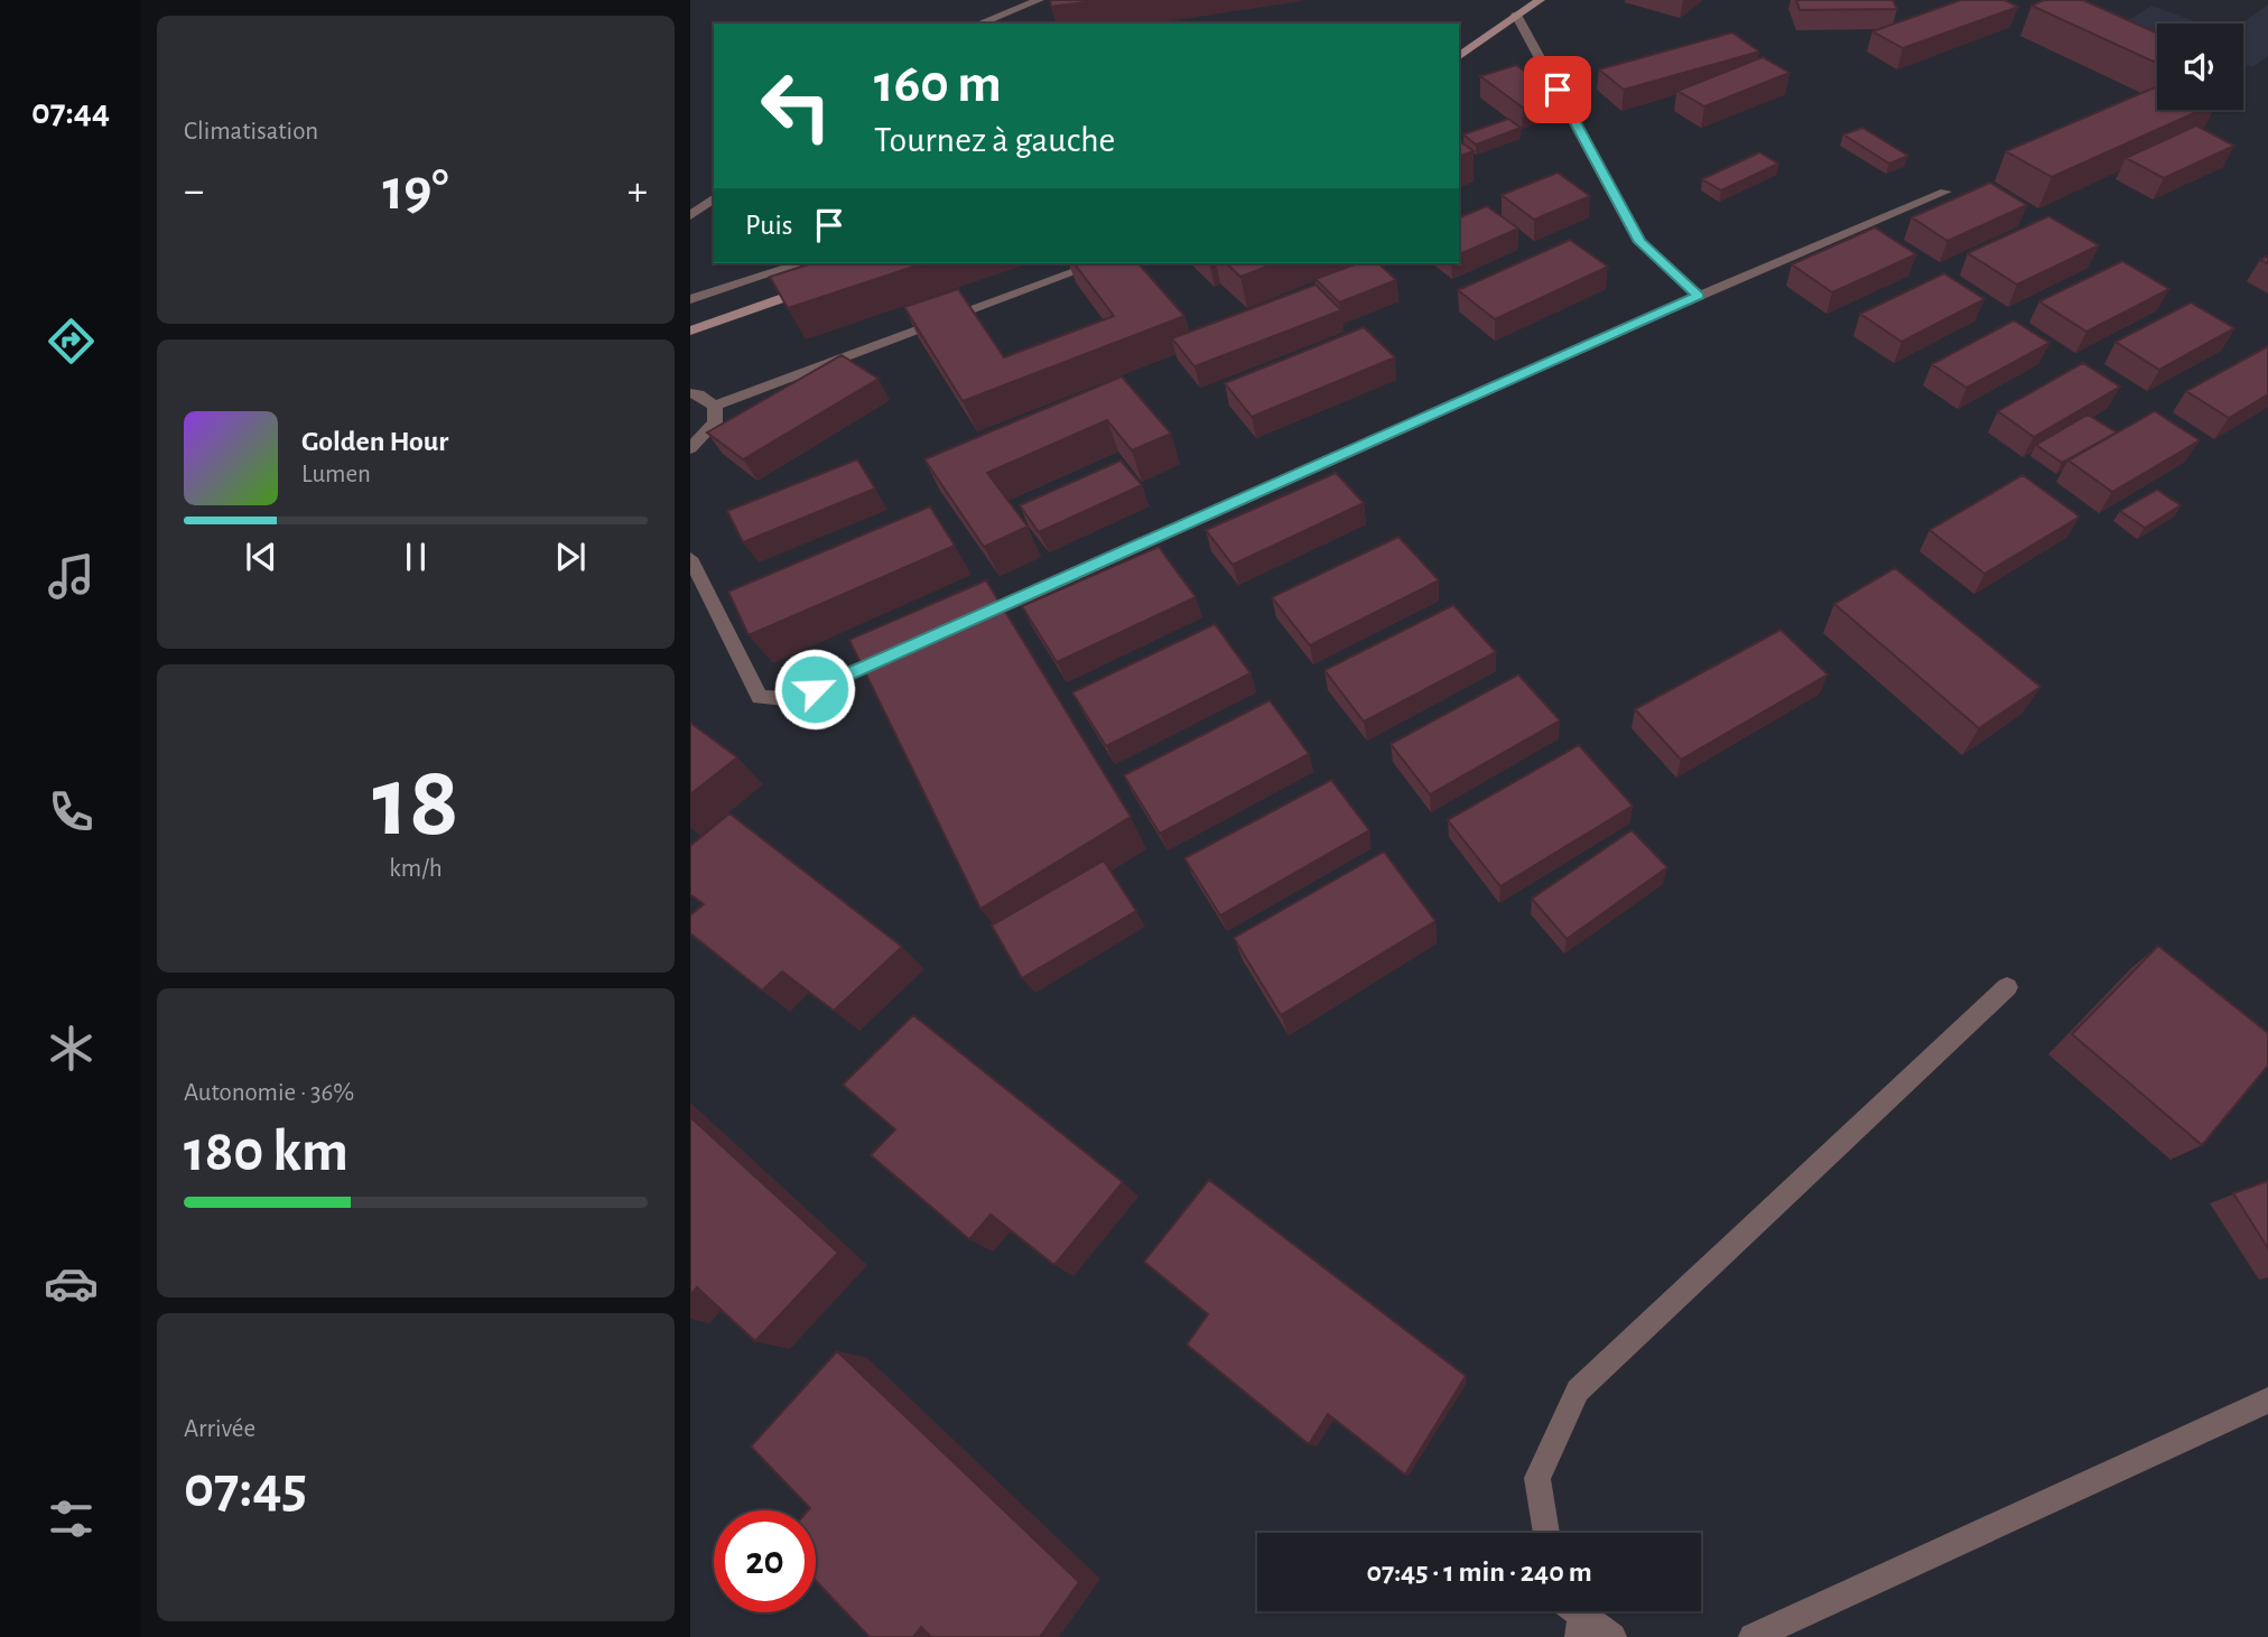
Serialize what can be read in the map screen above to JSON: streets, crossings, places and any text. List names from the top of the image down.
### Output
{
  "page": {
    "tabs": "07:44",
    "tile": [
      "Climatisation",
      ["18", "km/h"],
      ["Autonomie · 36%", "180 km"],
      ["Arrivée", "07:45"]
    ],
    "turn": ["160 m", "Tournez à gauche"],
    "heat": ["−", "19°", "+"],
    "then": "Puis",
    "song": ["Golden Hour", "Lumen"],
    "limit": "20",
    "trip": "07:45 · 1 min · 240 m"
  }
}
